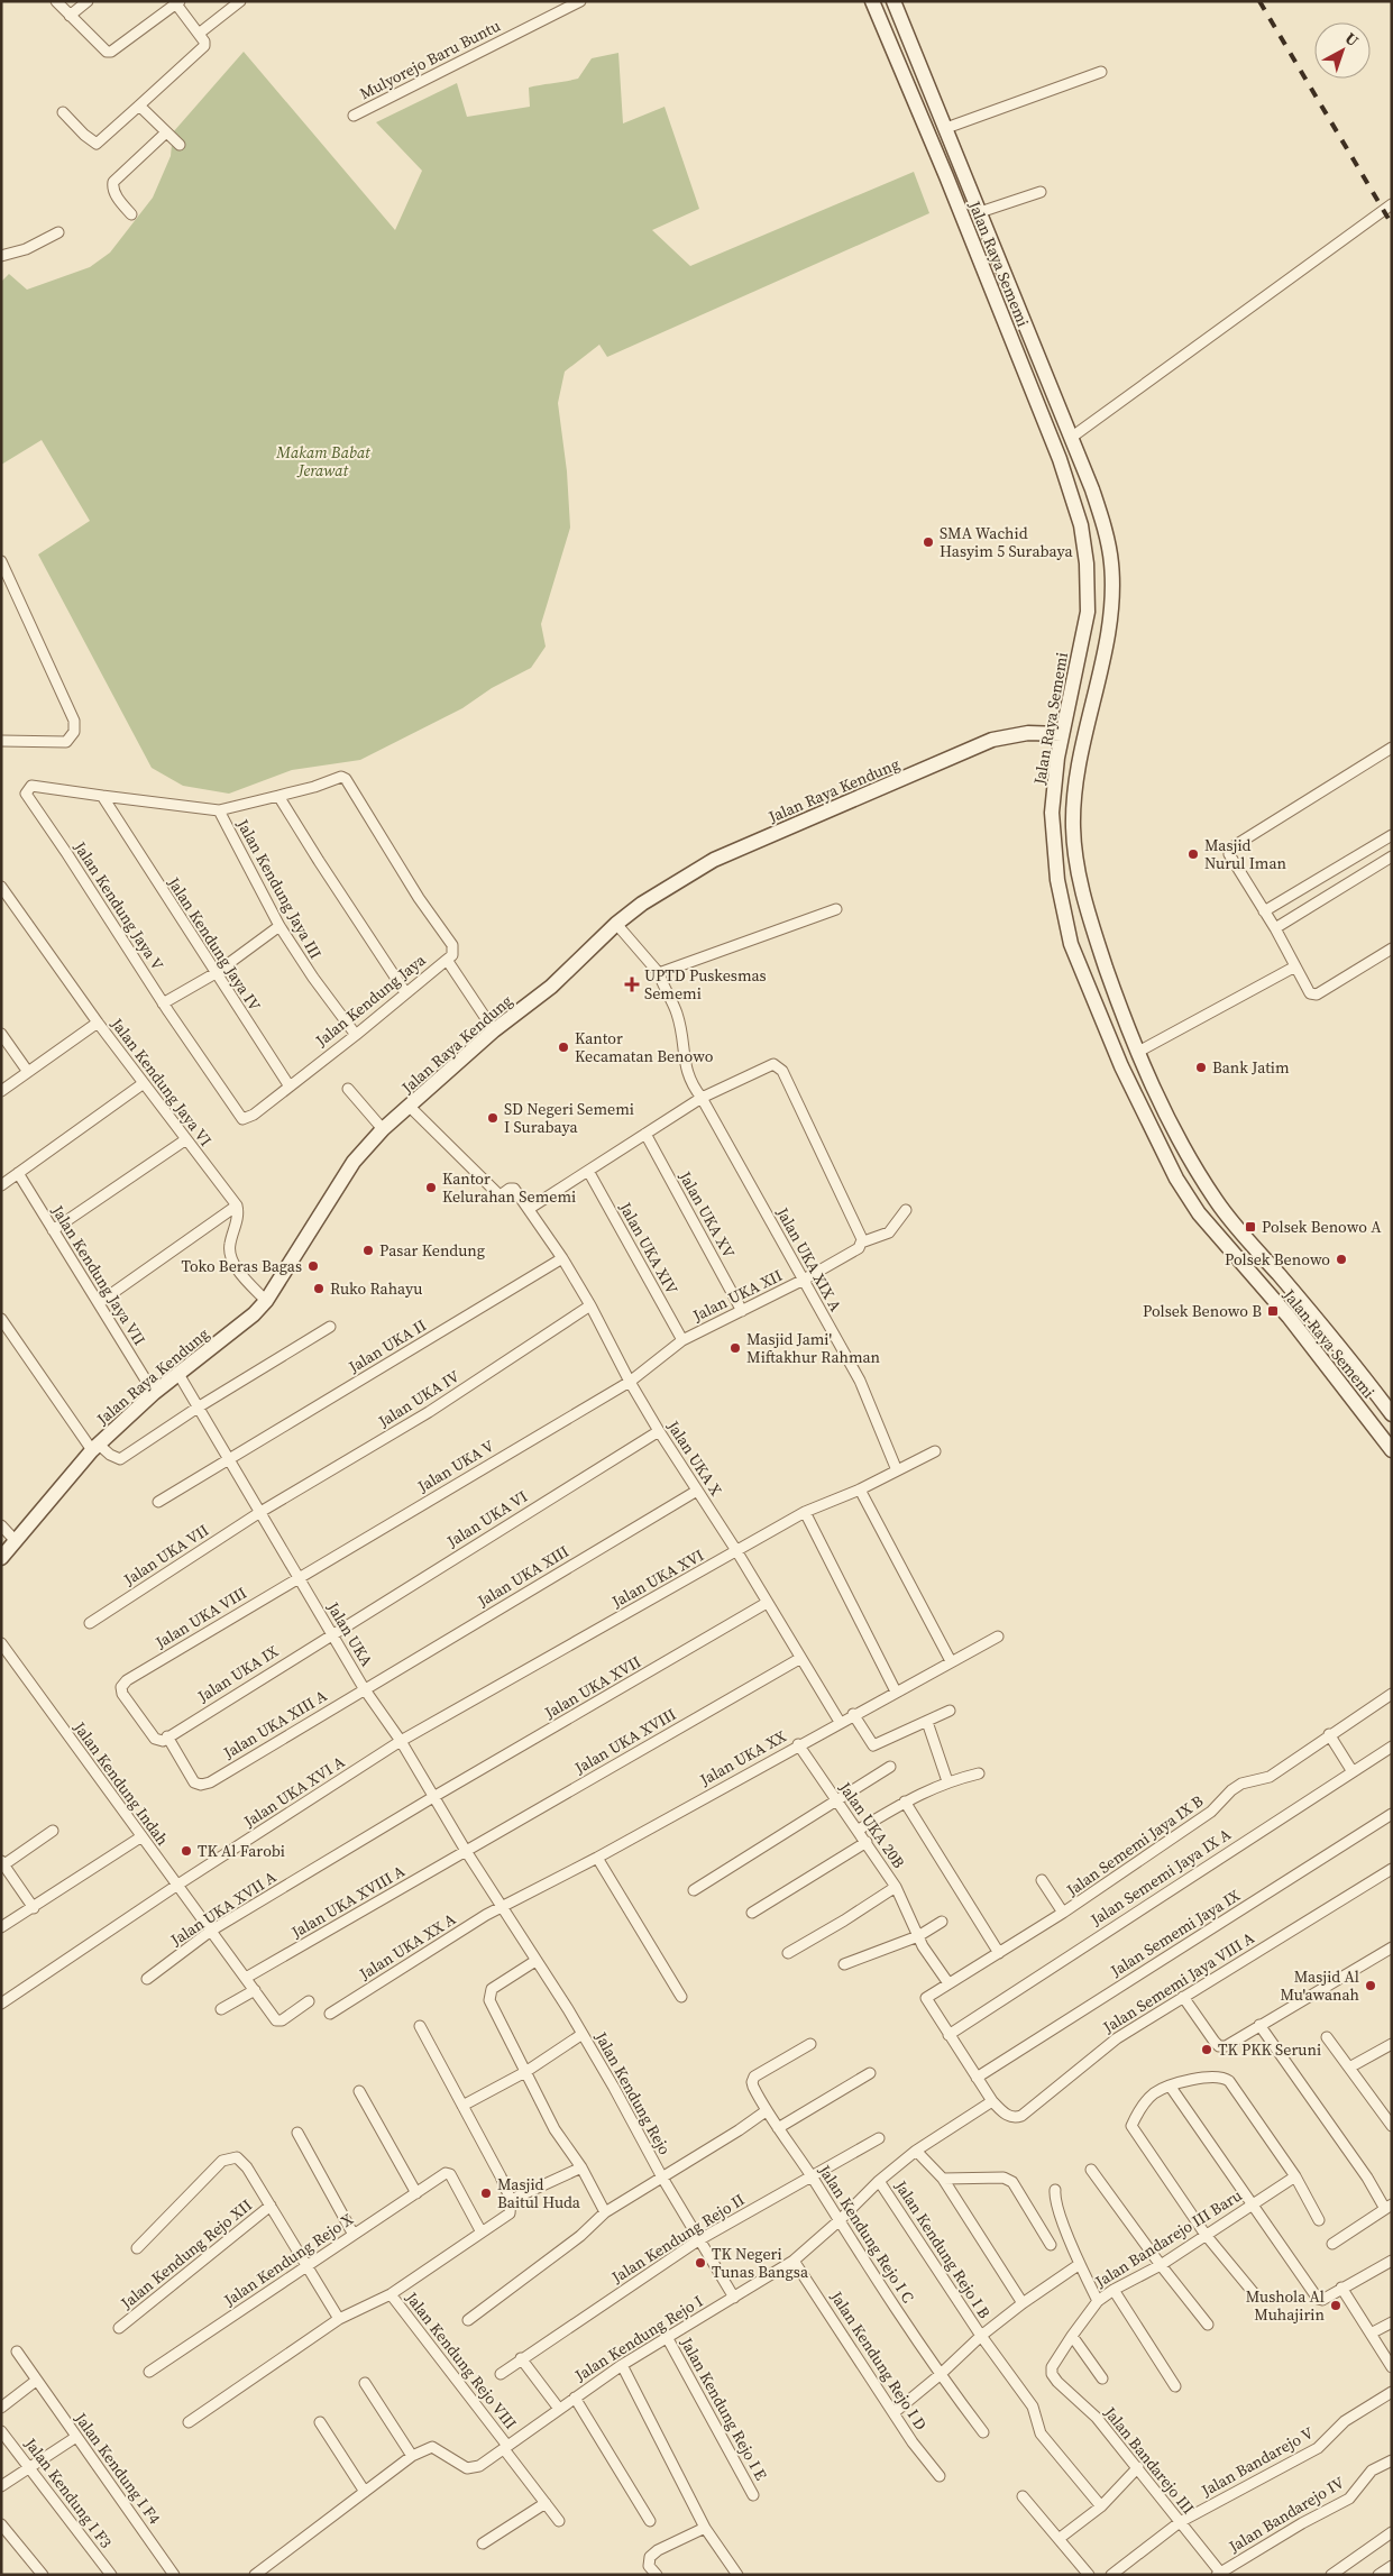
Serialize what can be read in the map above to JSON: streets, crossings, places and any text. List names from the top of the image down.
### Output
{
  "streets": {
    "main road": ["Jalan Raya Sememi", "Jalan Raya Kendung"],
    "street": [
      "Mulyorejo Baru Buntu",
      "Jalan Kendung Jaya III",
      "Jalan Kendung Jaya V",
      "Jalan Kendung Jaya IV",
      "Jalan Kendung Jaya",
      "Jalan Kendung Jaya VI",
      "Jalan UKA XV",
      "Jalan UKA XIV",
      "Jalan UKA XIX A",
      "Jalan Kendung Jaya VII",
      "Jalan UKA XII",
      "Jalan UKA II",
      "Jalan UKA IV",
      "Jalan UKA X",
      "Jalan UKA V",
      "Jalan UKA VI",
      "Jalan UKA VII",
      "Jalan UKA XIII",
      "Jalan UKA XVI",
      "Jalan UKA VIII",
      "Jalan UKA",
      "Jalan UKA IX",
      "Jalan UKA XVII",
      "Jalan UKA XIII A",
      "Jalan UKA XVIII",
      "Jalan UKA XX",
      "Jalan Kendung Indah",
      "Jalan UKA XVI A",
      "Jalan UKA 20B",
      "Jalan Sememi Jaya IX B",
      "Jalan Sememi Jaya IX A",
      "Jalan UKA XVIII A",
      "Jalan UKA XVII A",
      "Jalan Sememi Jaya IX",
      "Jalan UKA XX A",
      "Jalan Sememi Jaya VIII A",
      "Jalan Kendung Rejo",
      "Jalan Kendung Rejo I C",
      "Jalan Kendung Rejo II",
      "Jalan Bandarejo III Baru",
      "Jalan Kendung Rejo I B",
      "Jalan Kendung Rejo XII",
      "Jalan Kendung Rejo X",
      "Jalan Kendung Rejo I",
      "Jalan Kendung Rejo VIII",
      "Jalan Kendung Rejo I D",
      "Jalan Kendung Rejo I E",
      "Jalan Bandarejo III",
      "Jalan Bandarejo V",
      "Jalan Kendung I F4",
      "Jalan Kendung I F3",
      "Jalan Bandarejo IV"
    ]
  },
  "crossings": [
    ["Jalan Raya Sememi", "Jalan Raya Kendung"],
    ["Jalan Raya Kendung", "Jalan Kendung Jaya"],
    ["Jalan Raya Kendung", "Jalan UKA XIX A"],
    ["Jalan Raya Kendung", "Jalan Kendung Jaya VII"],
    ["Jalan Raya Kendung", "Jalan UKA X"],
    ["Jalan Raya Kendung", "Jalan UKA"],
    ["Jalan Kendung Jaya III", "Jalan Kendung Jaya"],
    ["Jalan Kendung Jaya V", "Jalan Kendung Jaya IV"],
    ["Jalan Kendung Jaya V", "Jalan Kendung Jaya"],
    ["Jalan Kendung Jaya IV", "Jalan Kendung Jaya"],
    ["Jalan UKA XV", "Jalan UKA XII"],
    ["Jalan UKA XIV", "Jalan UKA XII"],
    ["Jalan UKA XIX A", "Jalan UKA XII"],
    ["Jalan UKA XIX A", "Jalan UKA XVI"],
    ["Jalan UKA XII", "Jalan UKA X"],
    ["Jalan UKA XII", "Jalan UKA V"],
    ["Jalan UKA II", "Jalan UKA X"],
    ["Jalan UKA II", "Jalan UKA"],
    ["Jalan UKA IV", "Jalan UKA X"],
    ["Jalan UKA IV", "Jalan UKA VII"],
    ["Jalan UKA IV", "Jalan UKA"],
    ["Jalan UKA X", "Jalan UKA V"],
    ["Jalan UKA X", "Jalan UKA VI"],
    ["Jalan UKA X", "Jalan UKA XIII"],
    ["Jalan UKA X", "Jalan UKA XVI"],
    ["Jalan UKA X", "Jalan UKA XVII"],
    ["Jalan UKA X", "Jalan UKA XVIII"],
    ["Jalan UKA X", "Jalan UKA XX"],
    ["Jalan UKA V", "Jalan UKA VIII"],
    ["Jalan UKA V", "Jalan UKA"],
    ["Jalan UKA VI", "Jalan UKA"],
    ["Jalan UKA VI", "Jalan UKA IX"],
    ["Jalan UKA VII", "Jalan UKA"],
    ["Jalan UKA XIII", "Jalan UKA"],
    ["Jalan UKA XIII", "Jalan UKA XIII A"],
    ["Jalan UKA XVI", "Jalan UKA"],
    ["Jalan UKA XVI", "Jalan UKA XVI A"],
    ["Jalan UKA VIII", "Jalan UKA"],
    ["Jalan UKA VIII", "Jalan UKA IX"],
    ["Jalan UKA VIII", "Jalan UKA XIII A"],
    ["Jalan UKA", "Jalan UKA IX"],
    ["Jalan UKA", "Jalan UKA XVII"],
    ["Jalan UKA", "Jalan UKA XIII A"],
    ["Jalan UKA", "Jalan UKA XVIII"],
    ["Jalan UKA", "Jalan UKA XX"],
    ["Jalan UKA", "Jalan UKA XVI A"],
    ["Jalan UKA", "Jalan UKA XVIII A"],
    ["Jalan UKA", "Jalan UKA XVII A"],
    ["Jalan UKA", "Jalan UKA XX A"],
    ["Jalan UKA", "Jalan Kendung Rejo"],
    ["Jalan UKA IX", "Jalan UKA XIII A"],
    ["Jalan UKA XVII", "Jalan UKA XVII A"],
    ["Jalan UKA XVIII", "Jalan UKA XVIII A"],
    ["Jalan UKA XX", "Jalan UKA 20B"],
    ["Jalan UKA XX", "Jalan UKA XX A"],
    ["Jalan UKA XX", "Jalan Kendung Rejo"],
    ["Jalan Kendung Indah", "Jalan UKA XVI A"],
    ["Jalan Kendung Indah", "Jalan UKA XVIII A"],
    ["Jalan Kendung Indah", "Jalan UKA XVII A"],
    ["Jalan UKA 20B", "Jalan Sememi Jaya IX B"],
    ["Jalan UKA XX A", "Jalan Kendung Rejo"],
    ["Jalan Sememi Jaya VIII A", "Jalan Kendung Rejo I"],
    ["Jalan Kendung Rejo", "Jalan Kendung Rejo II"],
    ["Jalan Kendung Rejo", "Jalan Kendung Rejo I"],
    ["Jalan Kendung Rejo I C", "Jalan Kendung Rejo II"],
    ["Jalan Kendung Rejo I C", "Jalan Kendung Rejo I"],
    ["Jalan Bandarejo III Baru", "Jalan Bandarejo III"],
    ["Jalan Kendung Rejo I B", "Jalan Kendung Rejo I"],
    ["Jalan Kendung Rejo XII", "Jalan Kendung Rejo X"],
    ["Jalan Kendung Rejo I", "Jalan Kendung Rejo VIII"],
    ["Jalan Kendung Rejo I", "Jalan Kendung Rejo I D"],
    ["Jalan Kendung Rejo I", "Jalan Kendung Rejo I E"],
    ["Jalan Bandarejo III", "Jalan Bandarejo V"],
    ["Jalan Bandarejo III", "Jalan Bandarejo IV"]
  ],
  "parks": ["Makam Babat Jerawat"],
  "places": {
    "other": [
      "SMA Wachid Hasyim 5 Surabaya",
      "Masjid Nurul Iman",
      "Kantor Kecamatan Benowo",
      "Bank Jatim",
      "SD Negeri Sememi I Surabaya",
      "Kantor Kelurahan Sememi",
      "Pasar Kendung",
      "Polsek Benowo",
      "Toko Beras Bagas",
      "Ruko Rahayu",
      "Masjid Jami' Miftakhur Rahman",
      "TK Al Farobi",
      "Masjid Al Mu'awanah",
      "TK PKK Seruni",
      "Masjid Baitul Huda",
      "TK Negeri Tunas Bangsa",
      "Mushola Al Muhajirin"
    ],
    "health": ["UPTD Puskesmas Sememi"],
    "transit": ["Polsek Benowo A", "Polsek Benowo B"]
  },
  "north": "top right"
}
